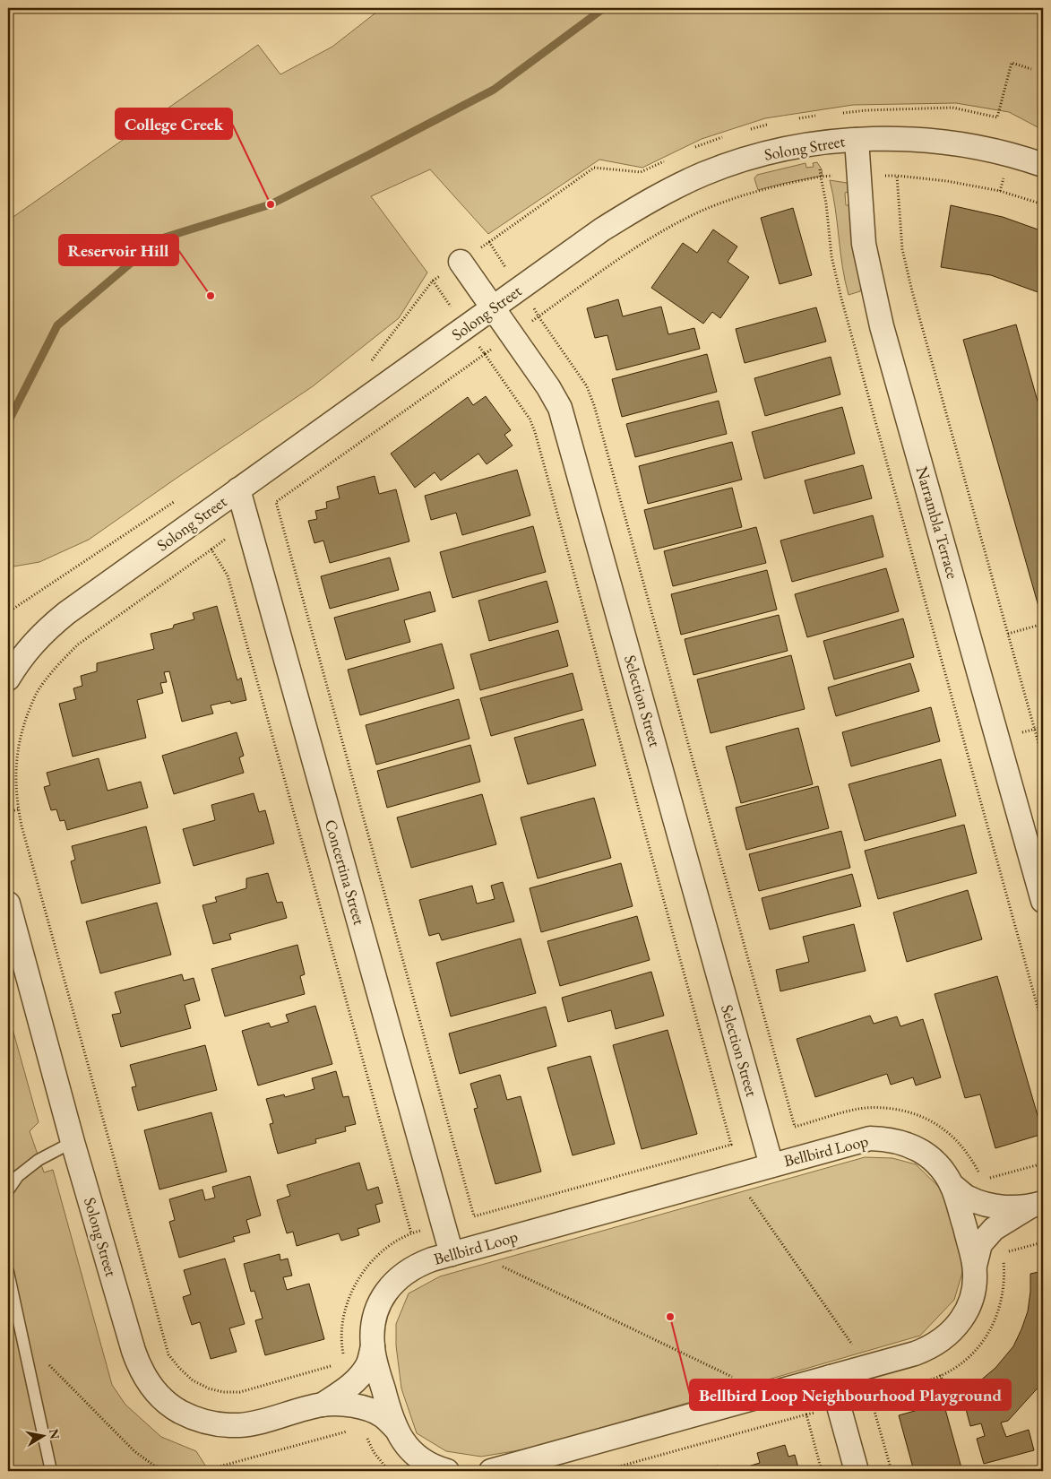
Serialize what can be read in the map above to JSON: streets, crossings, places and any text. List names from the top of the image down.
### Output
{
  "streets": {
    "street": [
      "Solong Street",
      "Narrambla Terrace",
      "Selection Street",
      "Concertina Street",
      "Bellbird Loop"
    ]
  },
  "crossings": [
    ["Solong Street", "Narrambla Terrace"],
    ["Solong Street", "Selection Street"],
    ["Solong Street", "Concertina Street"],
    ["Solong Street", "Bellbird Loop"],
    ["Selection Street", "Bellbird Loop"],
    ["Concertina Street", "Bellbird Loop"]
  ],
  "places": ["College Creek", "Reservoir Hill", "Bellbird Loop Neighbourhood Playground"],
  "north": "right"
}
